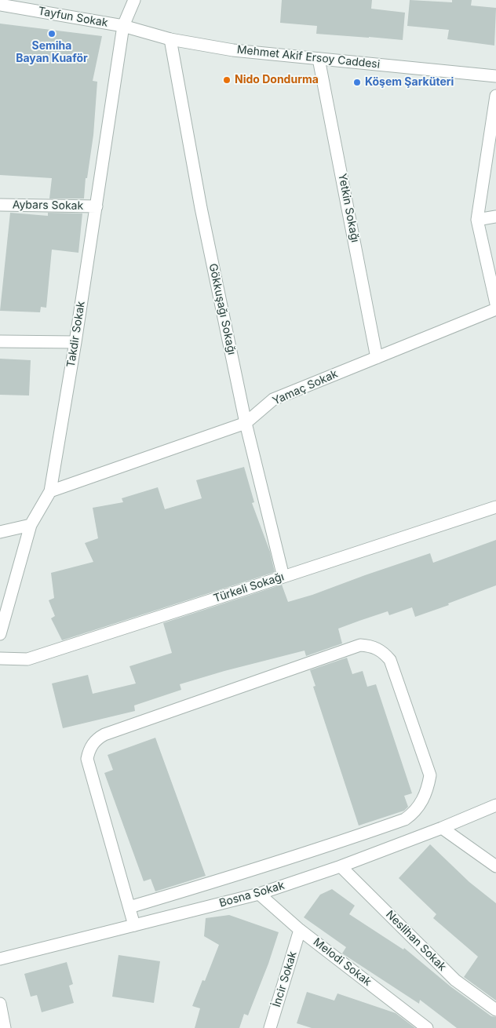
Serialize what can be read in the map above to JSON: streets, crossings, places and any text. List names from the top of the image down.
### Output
{
  "streets": {
    "street": [
      "Tayfun Sokak",
      "Mehmet Akif Ersoy Caddesi",
      "Aybars Sokak",
      "Yetkin Sokağı",
      "Gökkuşağı Sokağı",
      "Takdir Sokak",
      "Yamaç Sokak",
      "Türkeli Sokağı",
      "Bosna Sokak",
      "Neslihan Sokak",
      "Melodi Sokak",
      "İncir Sokak"
    ]
  },
  "crossings": [
    ["Tayfun Sokak", "Mehmet Akif Ersoy Caddesi"],
    ["Tayfun Sokak", "Takdir Sokak"],
    ["Mehmet Akif Ersoy Caddesi", "Yetkin Sokağı"],
    ["Mehmet Akif Ersoy Caddesi", "Gökkuşağı Sokağı"],
    ["Mehmet Akif Ersoy Caddesi", "Takdir Sokak"],
    ["Aybars Sokak", "Takdir Sokak"],
    ["Yetkin Sokağı", "Yamaç Sokak"],
    ["Gökkuşağı Sokağı", "Yamaç Sokak"],
    ["Gökkuşağı Sokağı", "Türkeli Sokağı"],
    ["Takdir Sokak", "Yamaç Sokak"],
    ["Bosna Sokak", "Neslihan Sokak"],
    ["Bosna Sokak", "Melodi Sokak"],
    ["Melodi Sokak", "İncir Sokak"]
  ],
  "places": ["Semiha Bayan Kuaför", "Nido Dondurma", "Köşem Şarküteri"]
}
